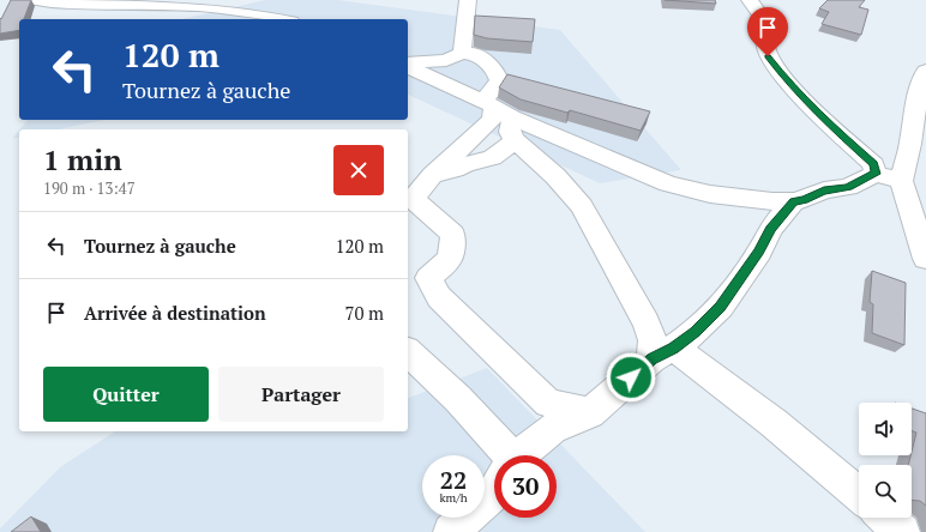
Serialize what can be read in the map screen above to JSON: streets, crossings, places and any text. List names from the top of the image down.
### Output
{
  "page": {
    "turn": ["120 m", "Tournez à gauche"],
    "heading": ["1 min", "190 m · 13:47"],
    "list": [
      {
        "name": "Tournez à gauche",
        "value": "120 m"
      },
      {
        "name": "Arrivée à destination",
        "value": "70 m"
      }
    ],
    "buttons": ["Quitter", "Partager"],
    "speed": "22 km/h",
    "limit": "30"
  }
}
